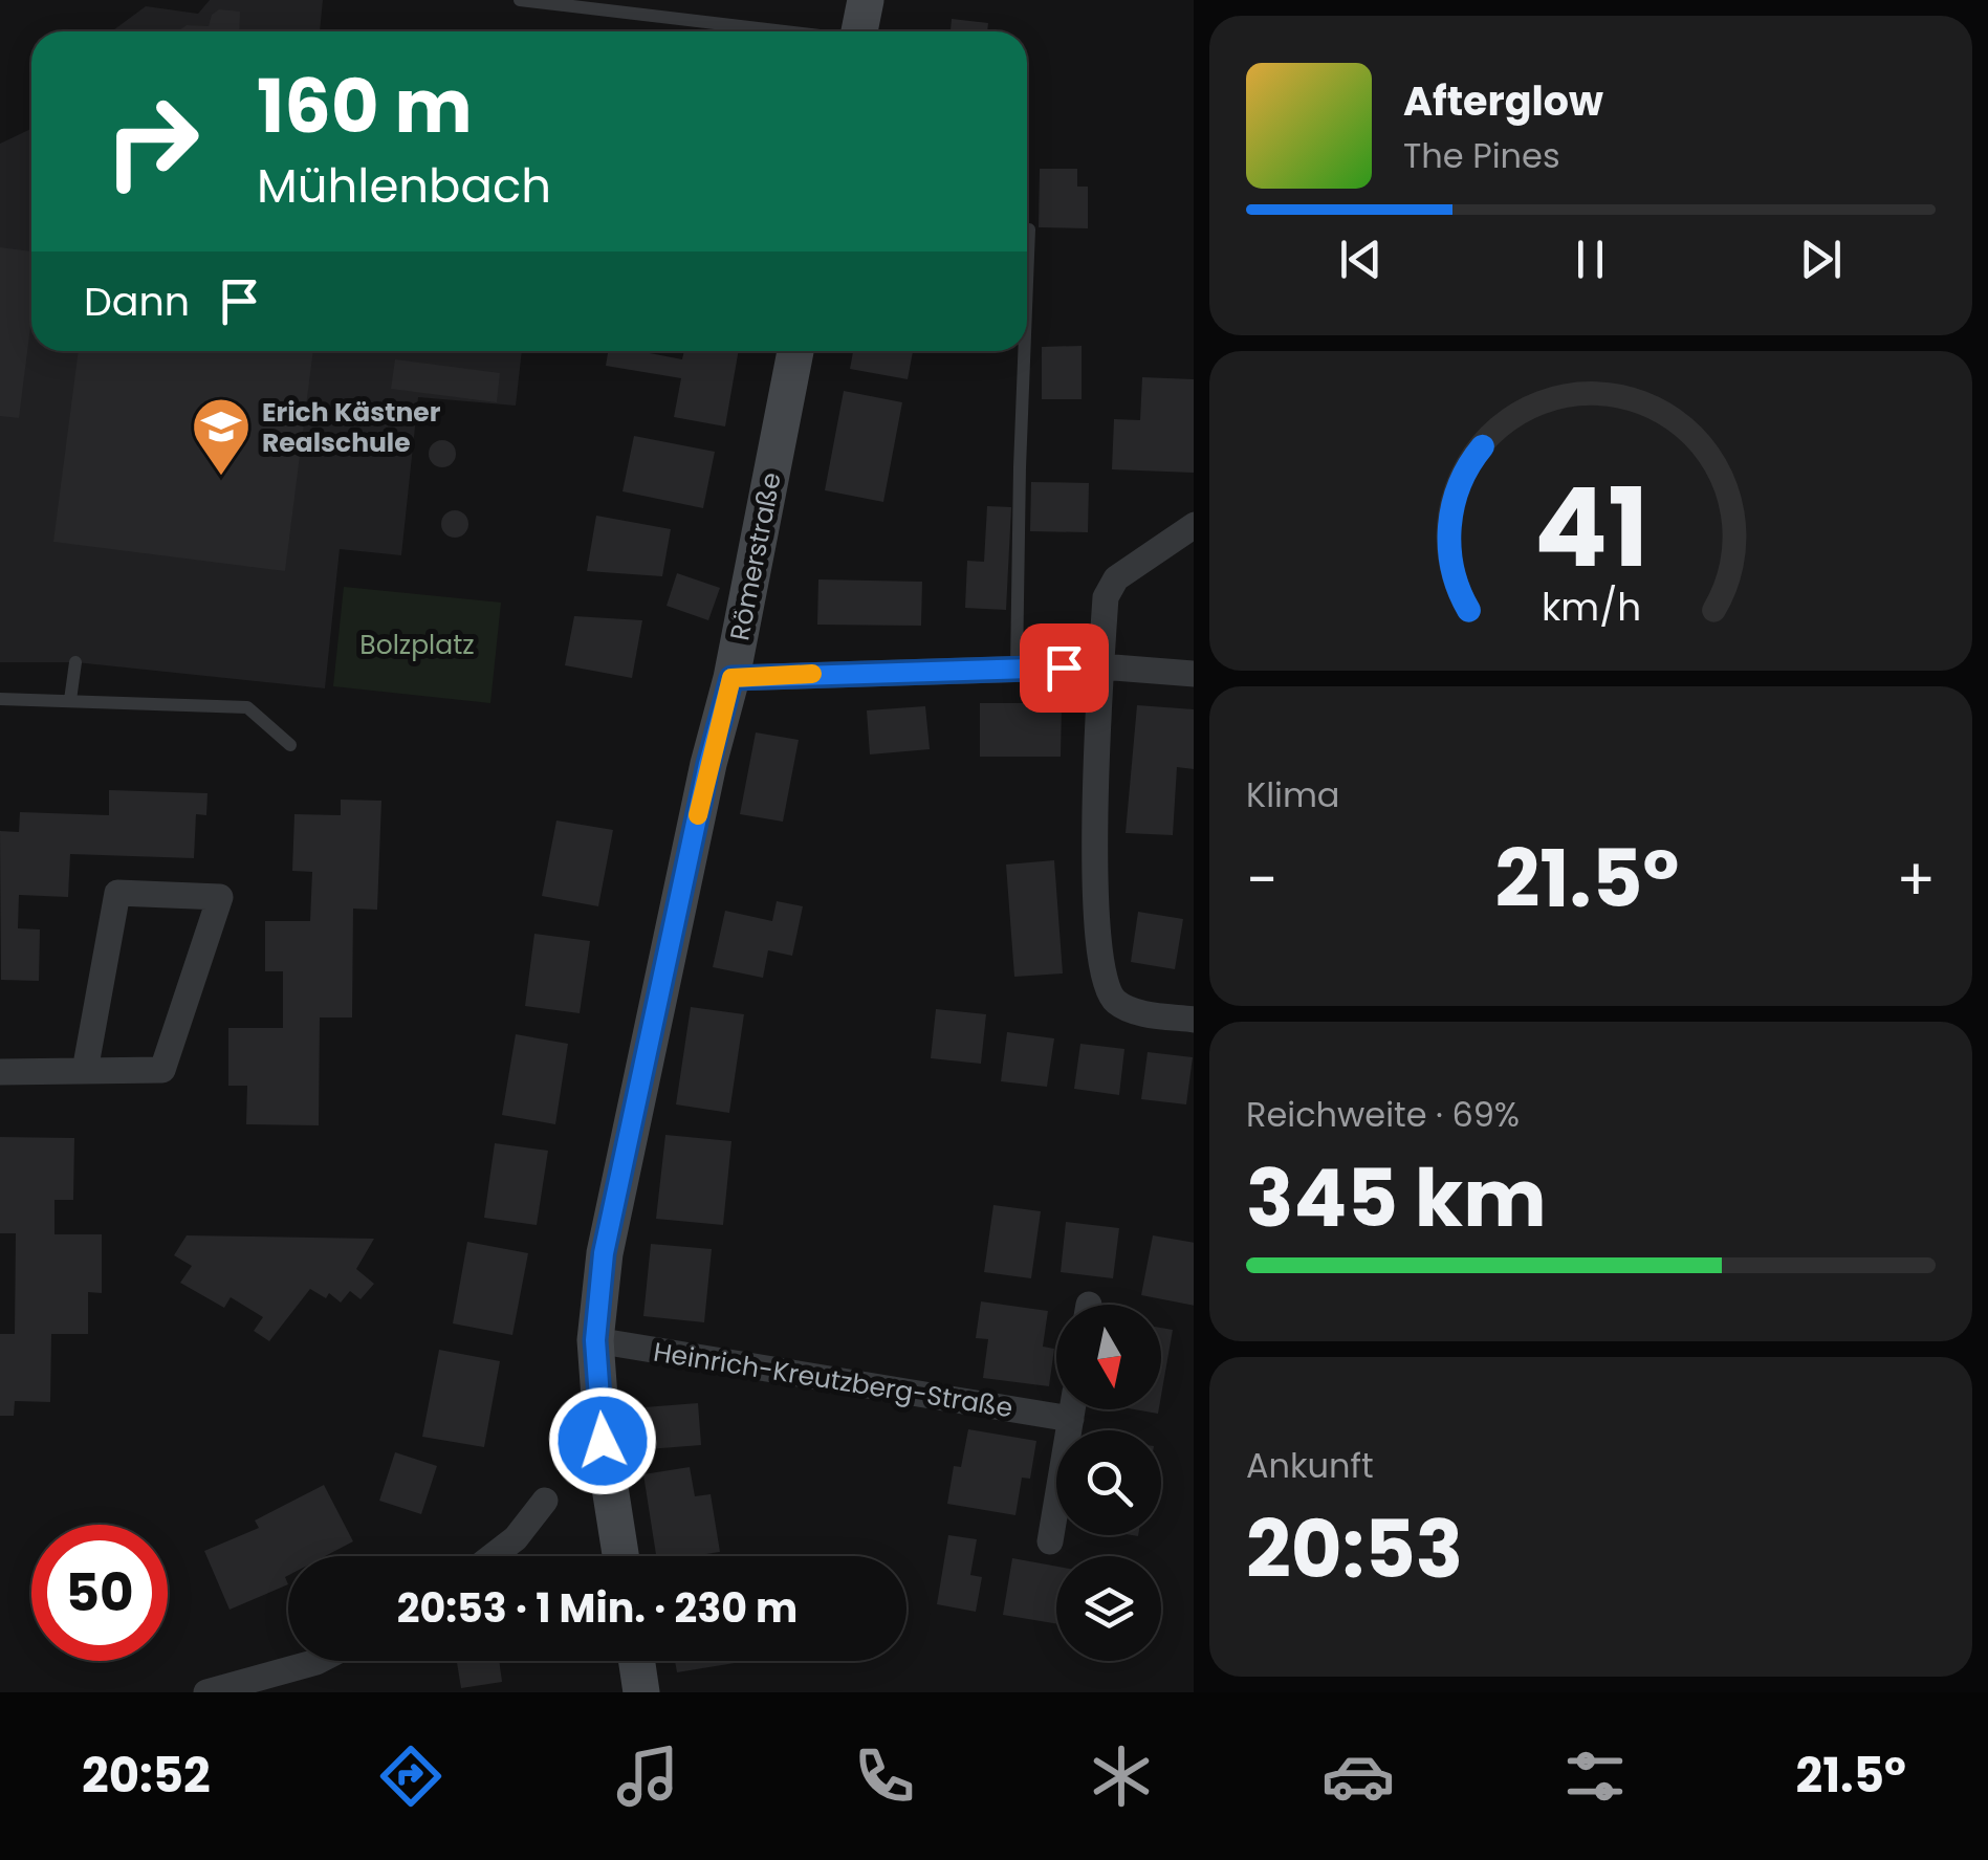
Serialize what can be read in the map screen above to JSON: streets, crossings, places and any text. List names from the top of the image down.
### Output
{
  "streets": {
    "main road": ["Römerstraße"],
    "street": ["Heinrich-Kreutzberg-Straße"]
  },
  "crossings": [
    ["Römerstraße", "Heinrich-Kreutzberg-Straße"]
  ],
  "parks": ["Bolzplatz"],
  "places": {
    "school or university": ["Erich Kästner Realschule"]
  },
  "north": "bottom",
  "page": {
    "turn": ["160 m", "Mühlenbach"],
    "song": ["Afterglow", "The Pines"],
    "then": "Dann",
    "tile": [
      "Klima",
      ["Reichweite · 69%", "345 km"],
      ["Ankunft", "20:53"]
    ],
    "heat": ["−", "21.5°", "+"],
    "limit": "50",
    "trip": "20:53 · 1 Min. · 230 m",
    "tabs": ["20:52", "21.5°"],
    "gauge": ["41", "km/h"]
  }
}
